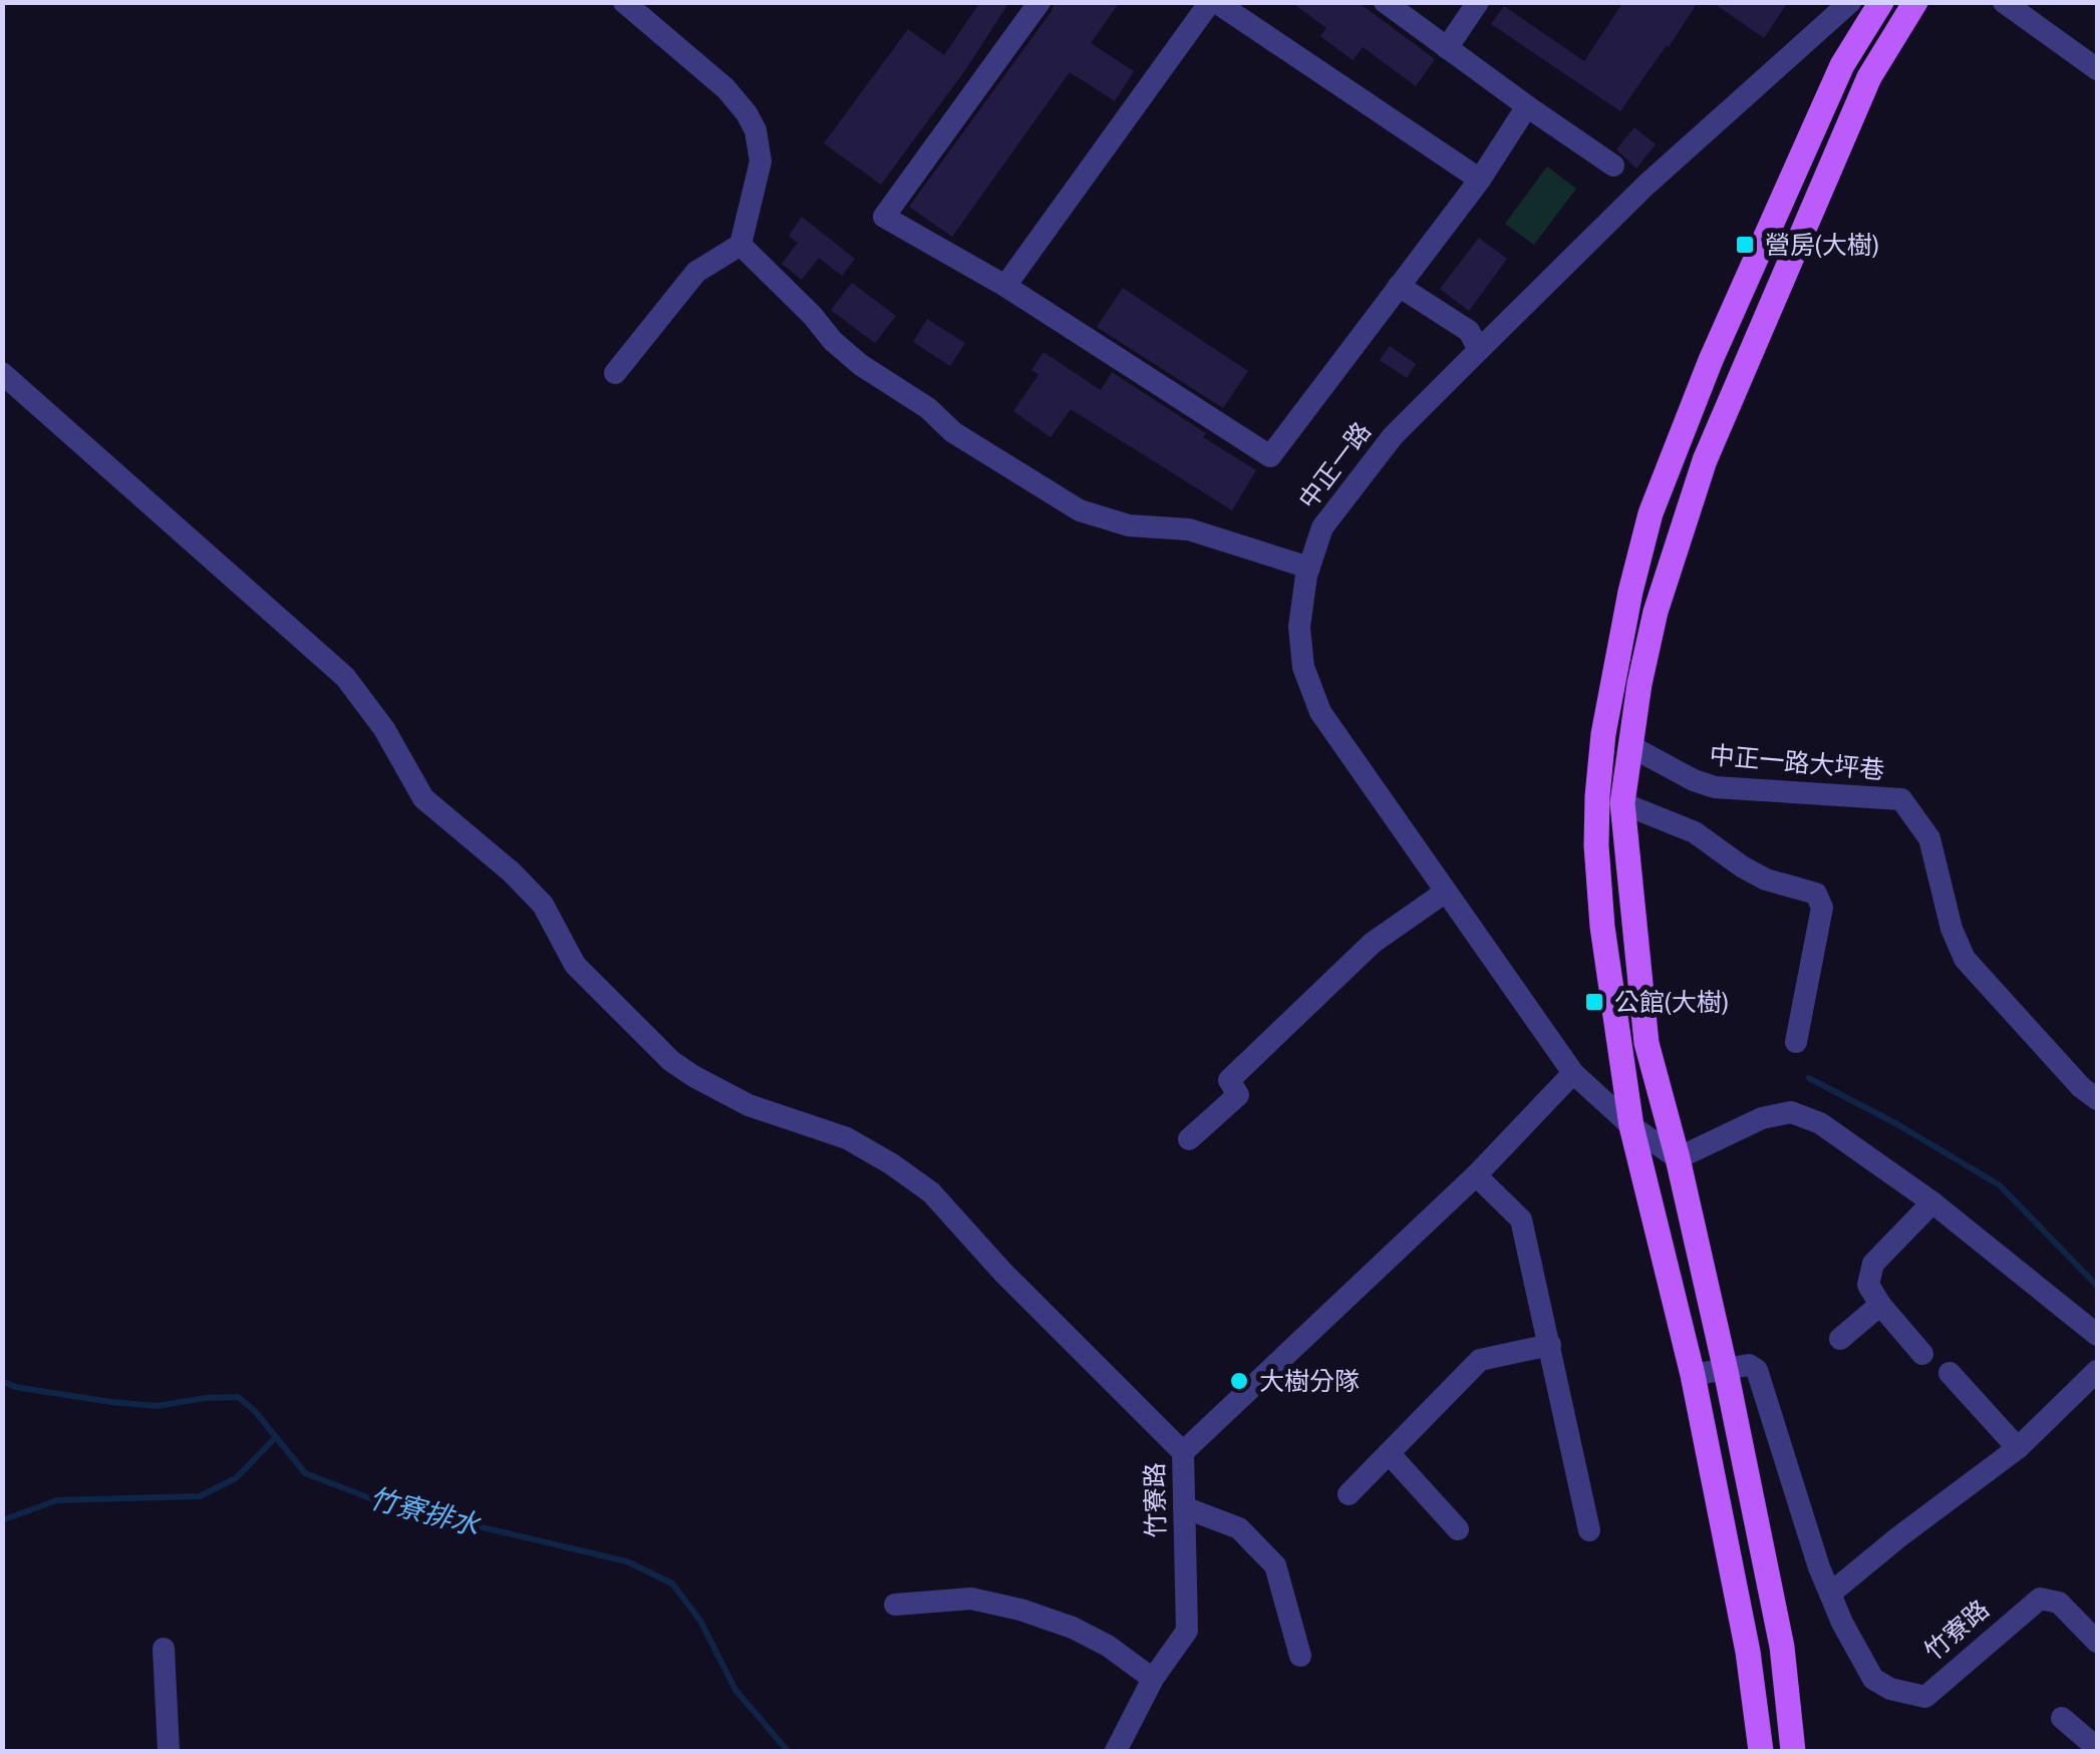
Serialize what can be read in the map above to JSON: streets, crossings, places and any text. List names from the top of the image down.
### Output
{
  "streets": {
    "street": ["中正一路", "中正一路大坪巷", "竹寮路"]
  },
  "crossings": [
    ["中正一路", "竹寮路"]
  ],
  "water": ["竹寮排水"],
  "places": {
    "transit": ["營房(大樹)", "公館(大樹)"],
    "other": ["大樹分隊"]
  }
}
